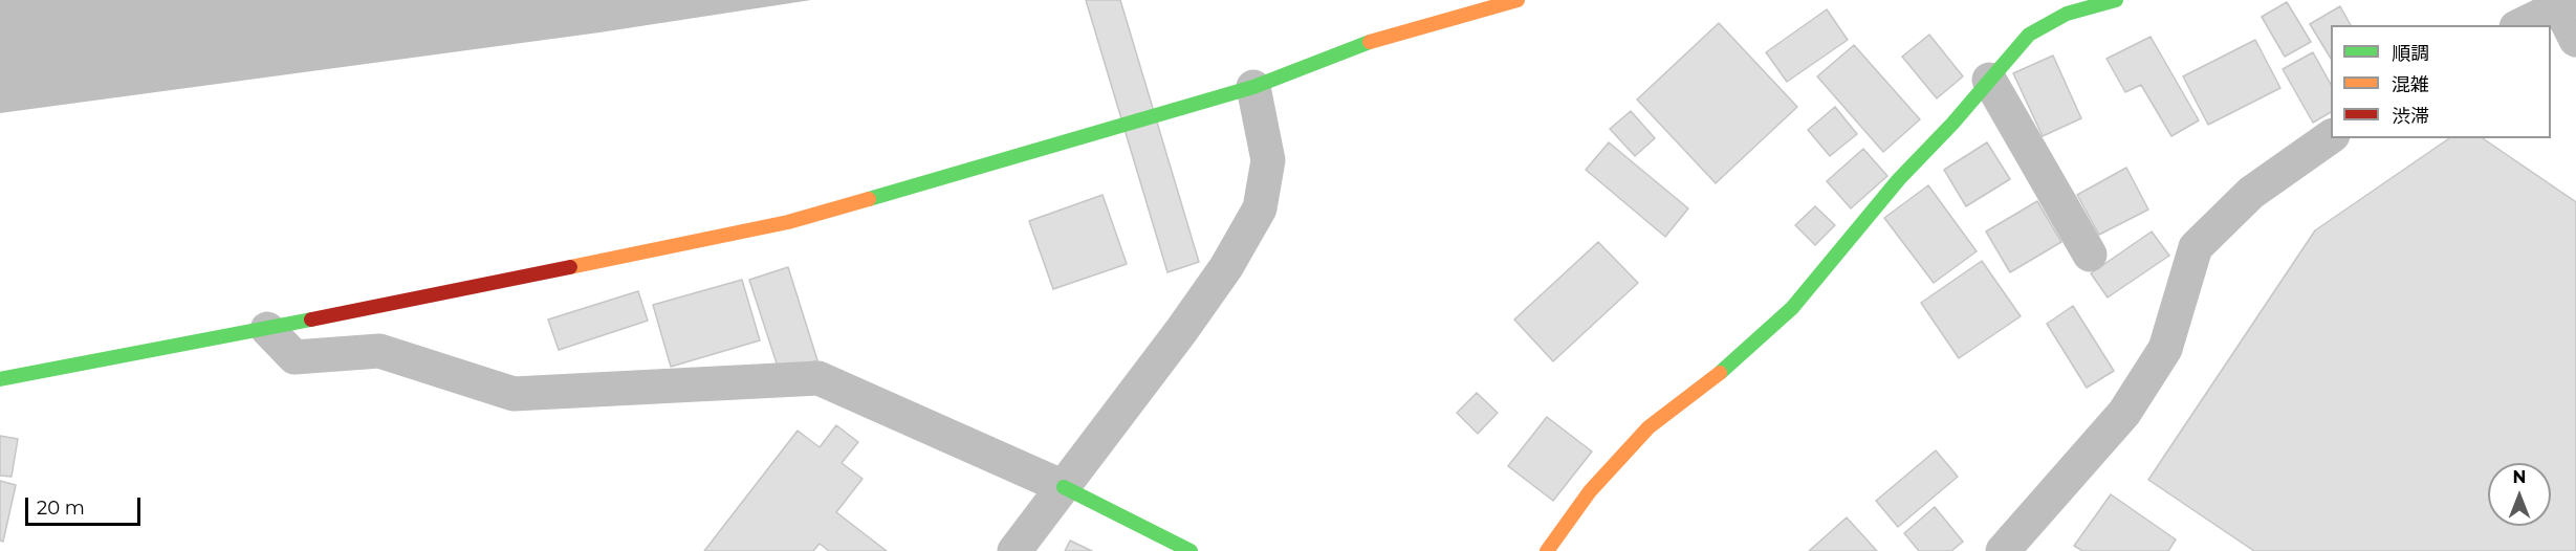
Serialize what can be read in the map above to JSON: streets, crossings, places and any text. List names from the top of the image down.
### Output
{
  "legend": ["順調", "混雑", "渋滞"],
  "scale_bar": "20 m",
  "north": "top"
}
